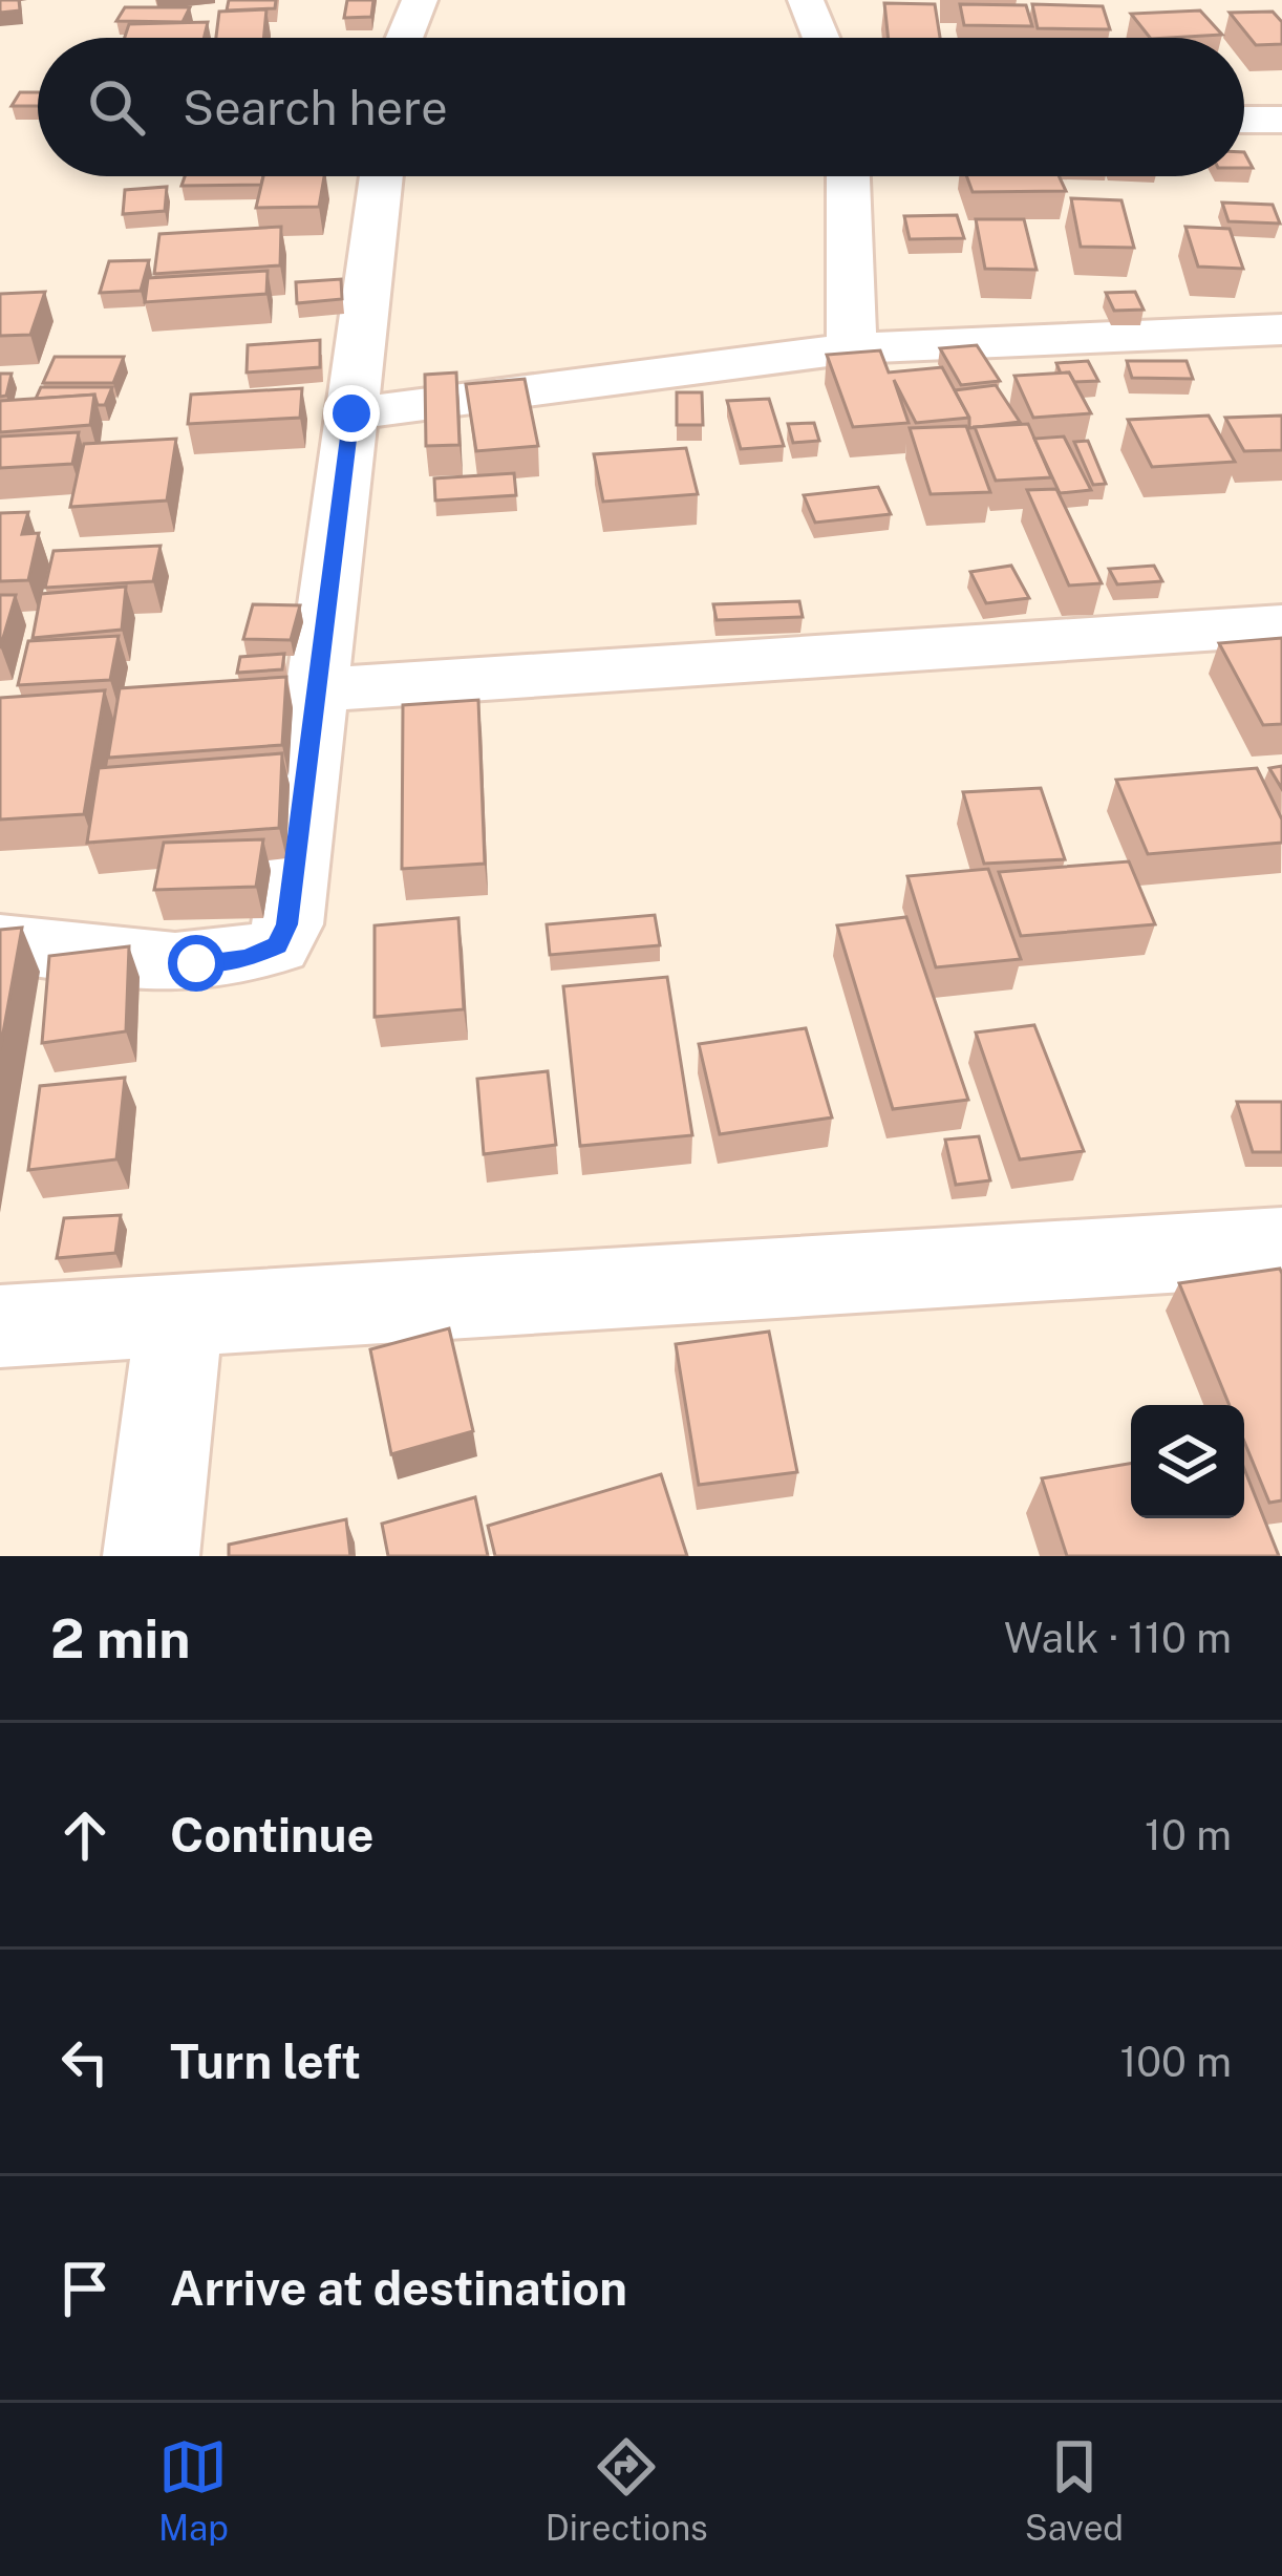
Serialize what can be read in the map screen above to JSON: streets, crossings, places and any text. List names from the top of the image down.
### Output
{
  "page": {
    "search": "Search here",
    "heading": ["2 min", "Walk · 110 m"],
    "list": [
      ["Continue", "10 m"],
      ["Turn left", "100 m"],
      "Arrive at destination"
    ],
    "nav": ["Map", "Directions", "Saved"]
  }
}
